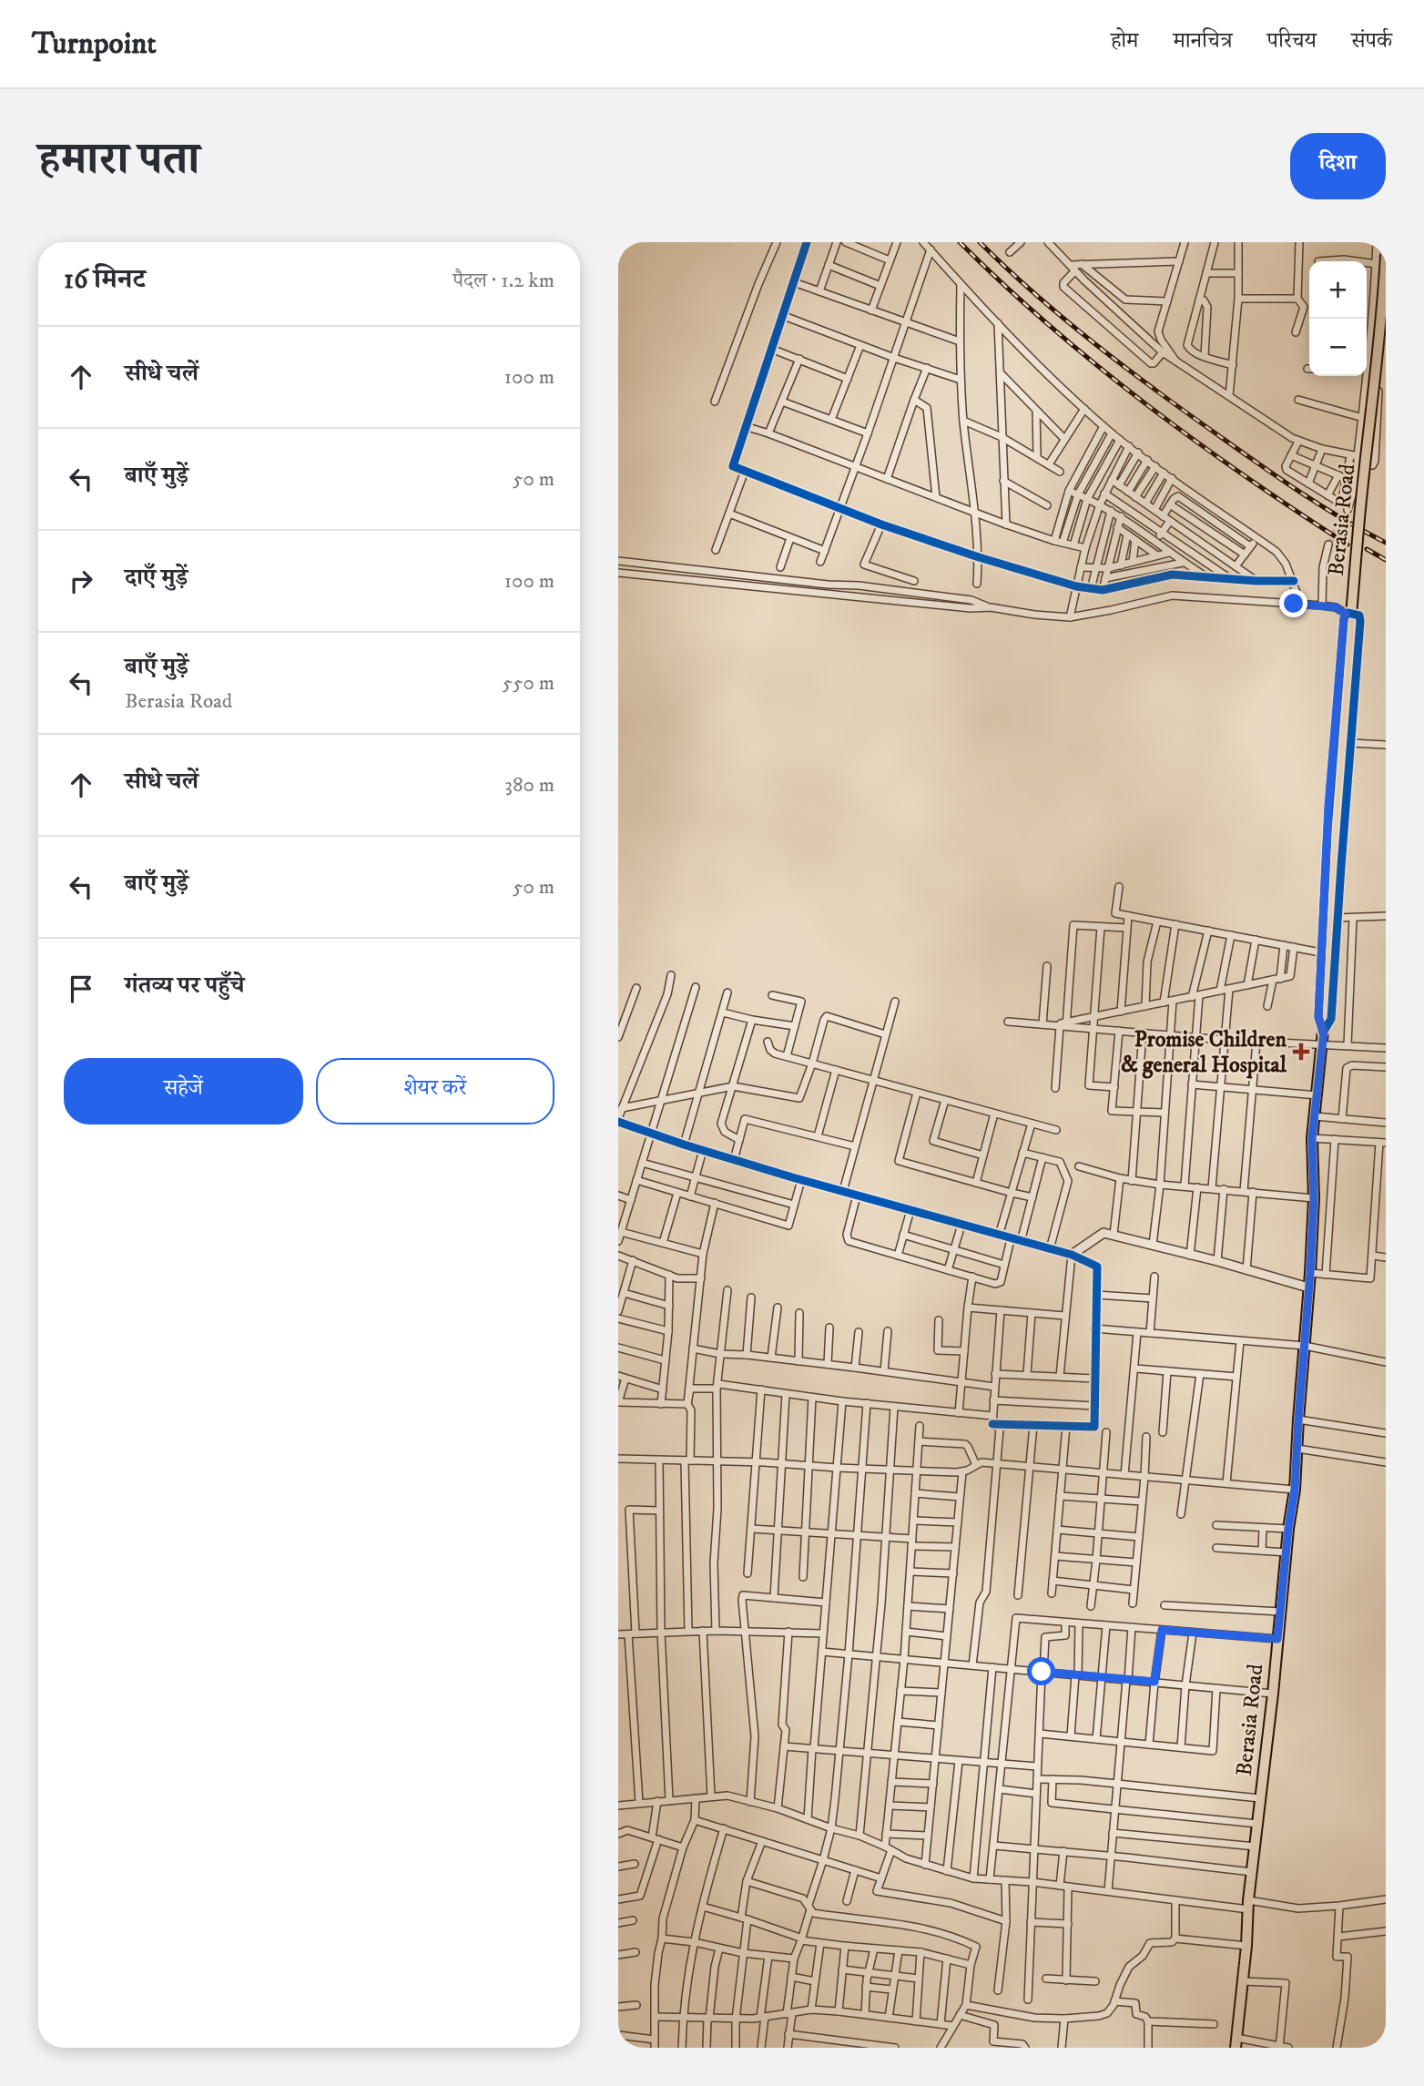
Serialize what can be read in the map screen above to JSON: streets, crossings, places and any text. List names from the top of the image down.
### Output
{
  "streets": {
    "main road": ["Berasia Road"]
  },
  "places": {
    "health": ["Promise Children & general Hospital"]
  },
  "page": {
    "header": "Turnpoint",
    "nav": [
      "होम",
      "मानचित्र",
      "परिचय",
      "संपर्क"
    ],
    "title": "हमारा पता",
    "buttons": [
      "दिशा",
      ["सहेजें", "शेयर करें"]
    ],
    "heading": ["16 मिनट", "पैदल · 1.2 km"],
    "map_buttons": ["+", "−"],
    "list": [
      ["सीधे चलें", "100 m"],
      ["बाएँ मुड़ें", "50 m"],
      ["दाएँ मुड़ें", "100 m"],
      ["बाएँ मुड़ें", "Berasia Road", "550 m"],
      ["सीधे चलें", "380 m"],
      ["बाएँ मुड़ें", "50 m"],
      "गंतव्य पर पहुँचे"
    ]
  }
}
